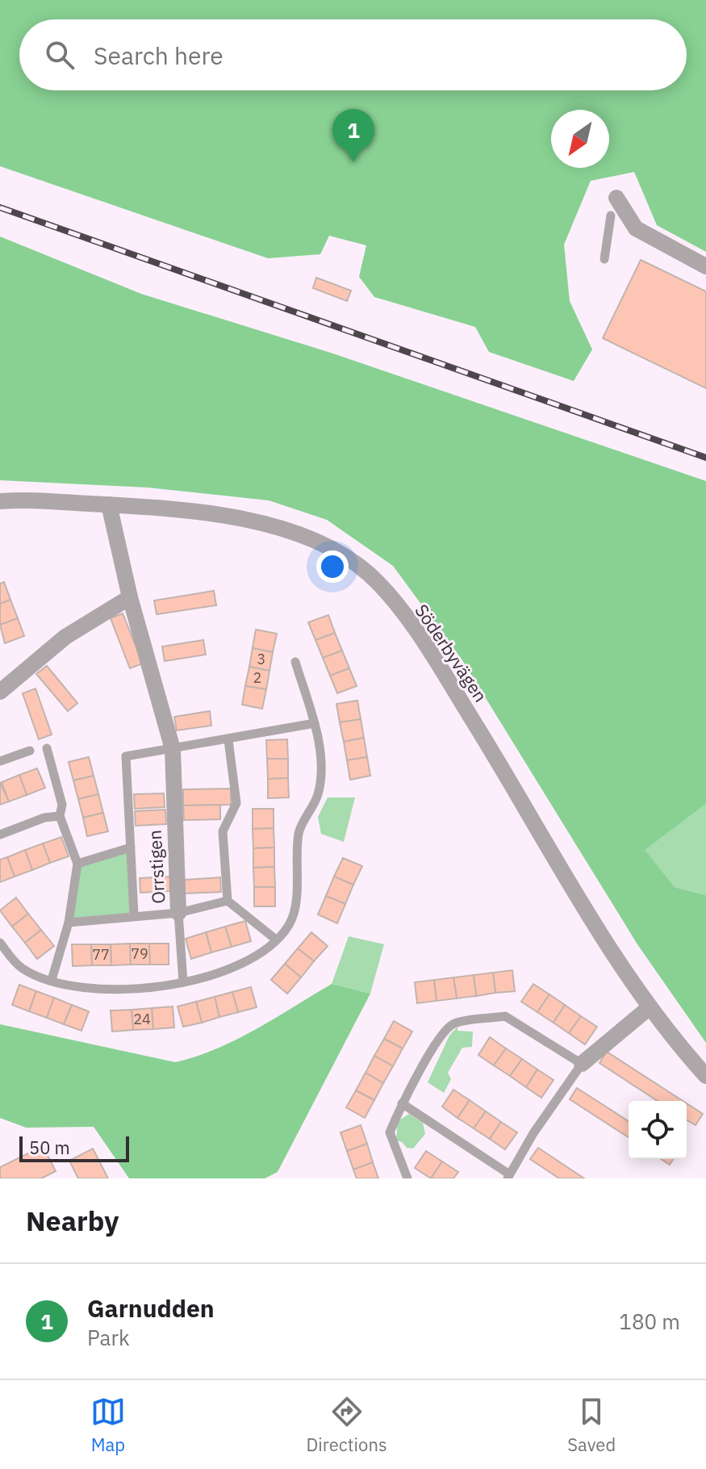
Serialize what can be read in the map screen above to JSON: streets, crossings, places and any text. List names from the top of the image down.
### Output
{
  "streets": {
    "street": ["Söderbyvägen", "Orrstigen"]
  },
  "crossings": [
    ["Söderbyvägen", "Orrstigen"]
  ],
  "house_numbers": [
    "3",
    "2",
    "79",
    "77",
    "24"
  ],
  "scale_bar": "50 m",
  "north": "bottom left",
  "page": {
    "search": "Search here",
    "pins": "1",
    "scale": "50 m",
    "heading": "Nearby",
    "list": [
      {
        "mark": "1",
        "name": "Garnudden",
        "note": "Park",
        "value": "180 m"
      }
    ],
    "nav": ["Map", "Directions", "Saved"]
  }
}
